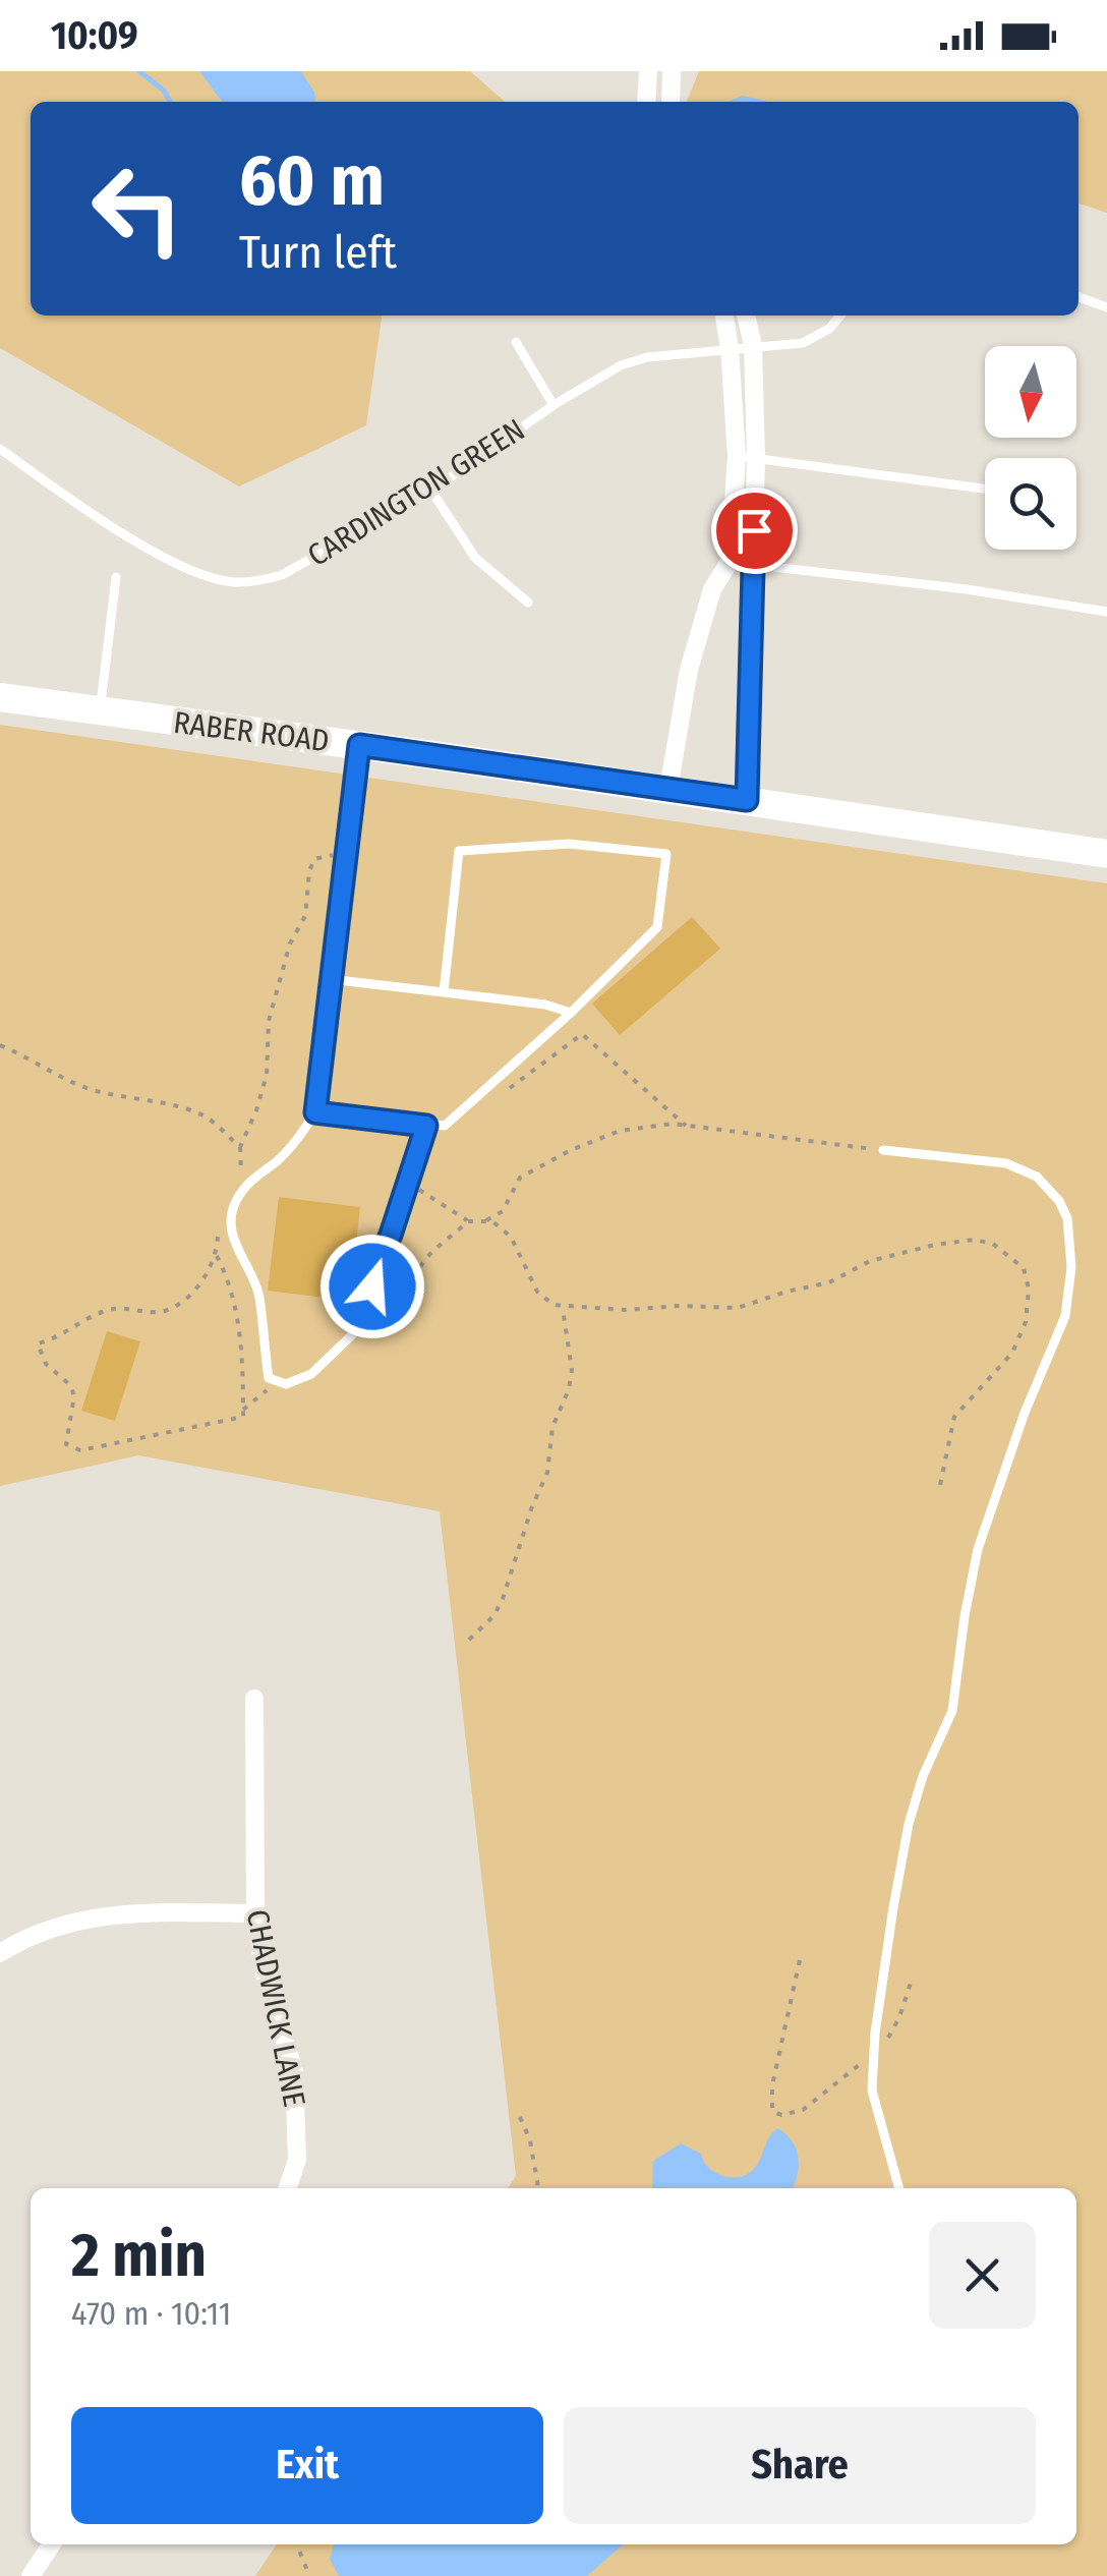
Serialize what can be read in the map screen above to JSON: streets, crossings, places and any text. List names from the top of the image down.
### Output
{
  "streets": {
    "street": ["RABER ROAD", "CHADWICK LANE"],
    "lane": ["CARDINGTON GREEN"]
  },
  "north": "bottom",
  "page": {
    "status": "10:09",
    "turn": ["60 m", "Turn left"],
    "heading": ["2 min", "470 m · 10:11"],
    "buttons": ["Exit", "Share"]
  }
}
